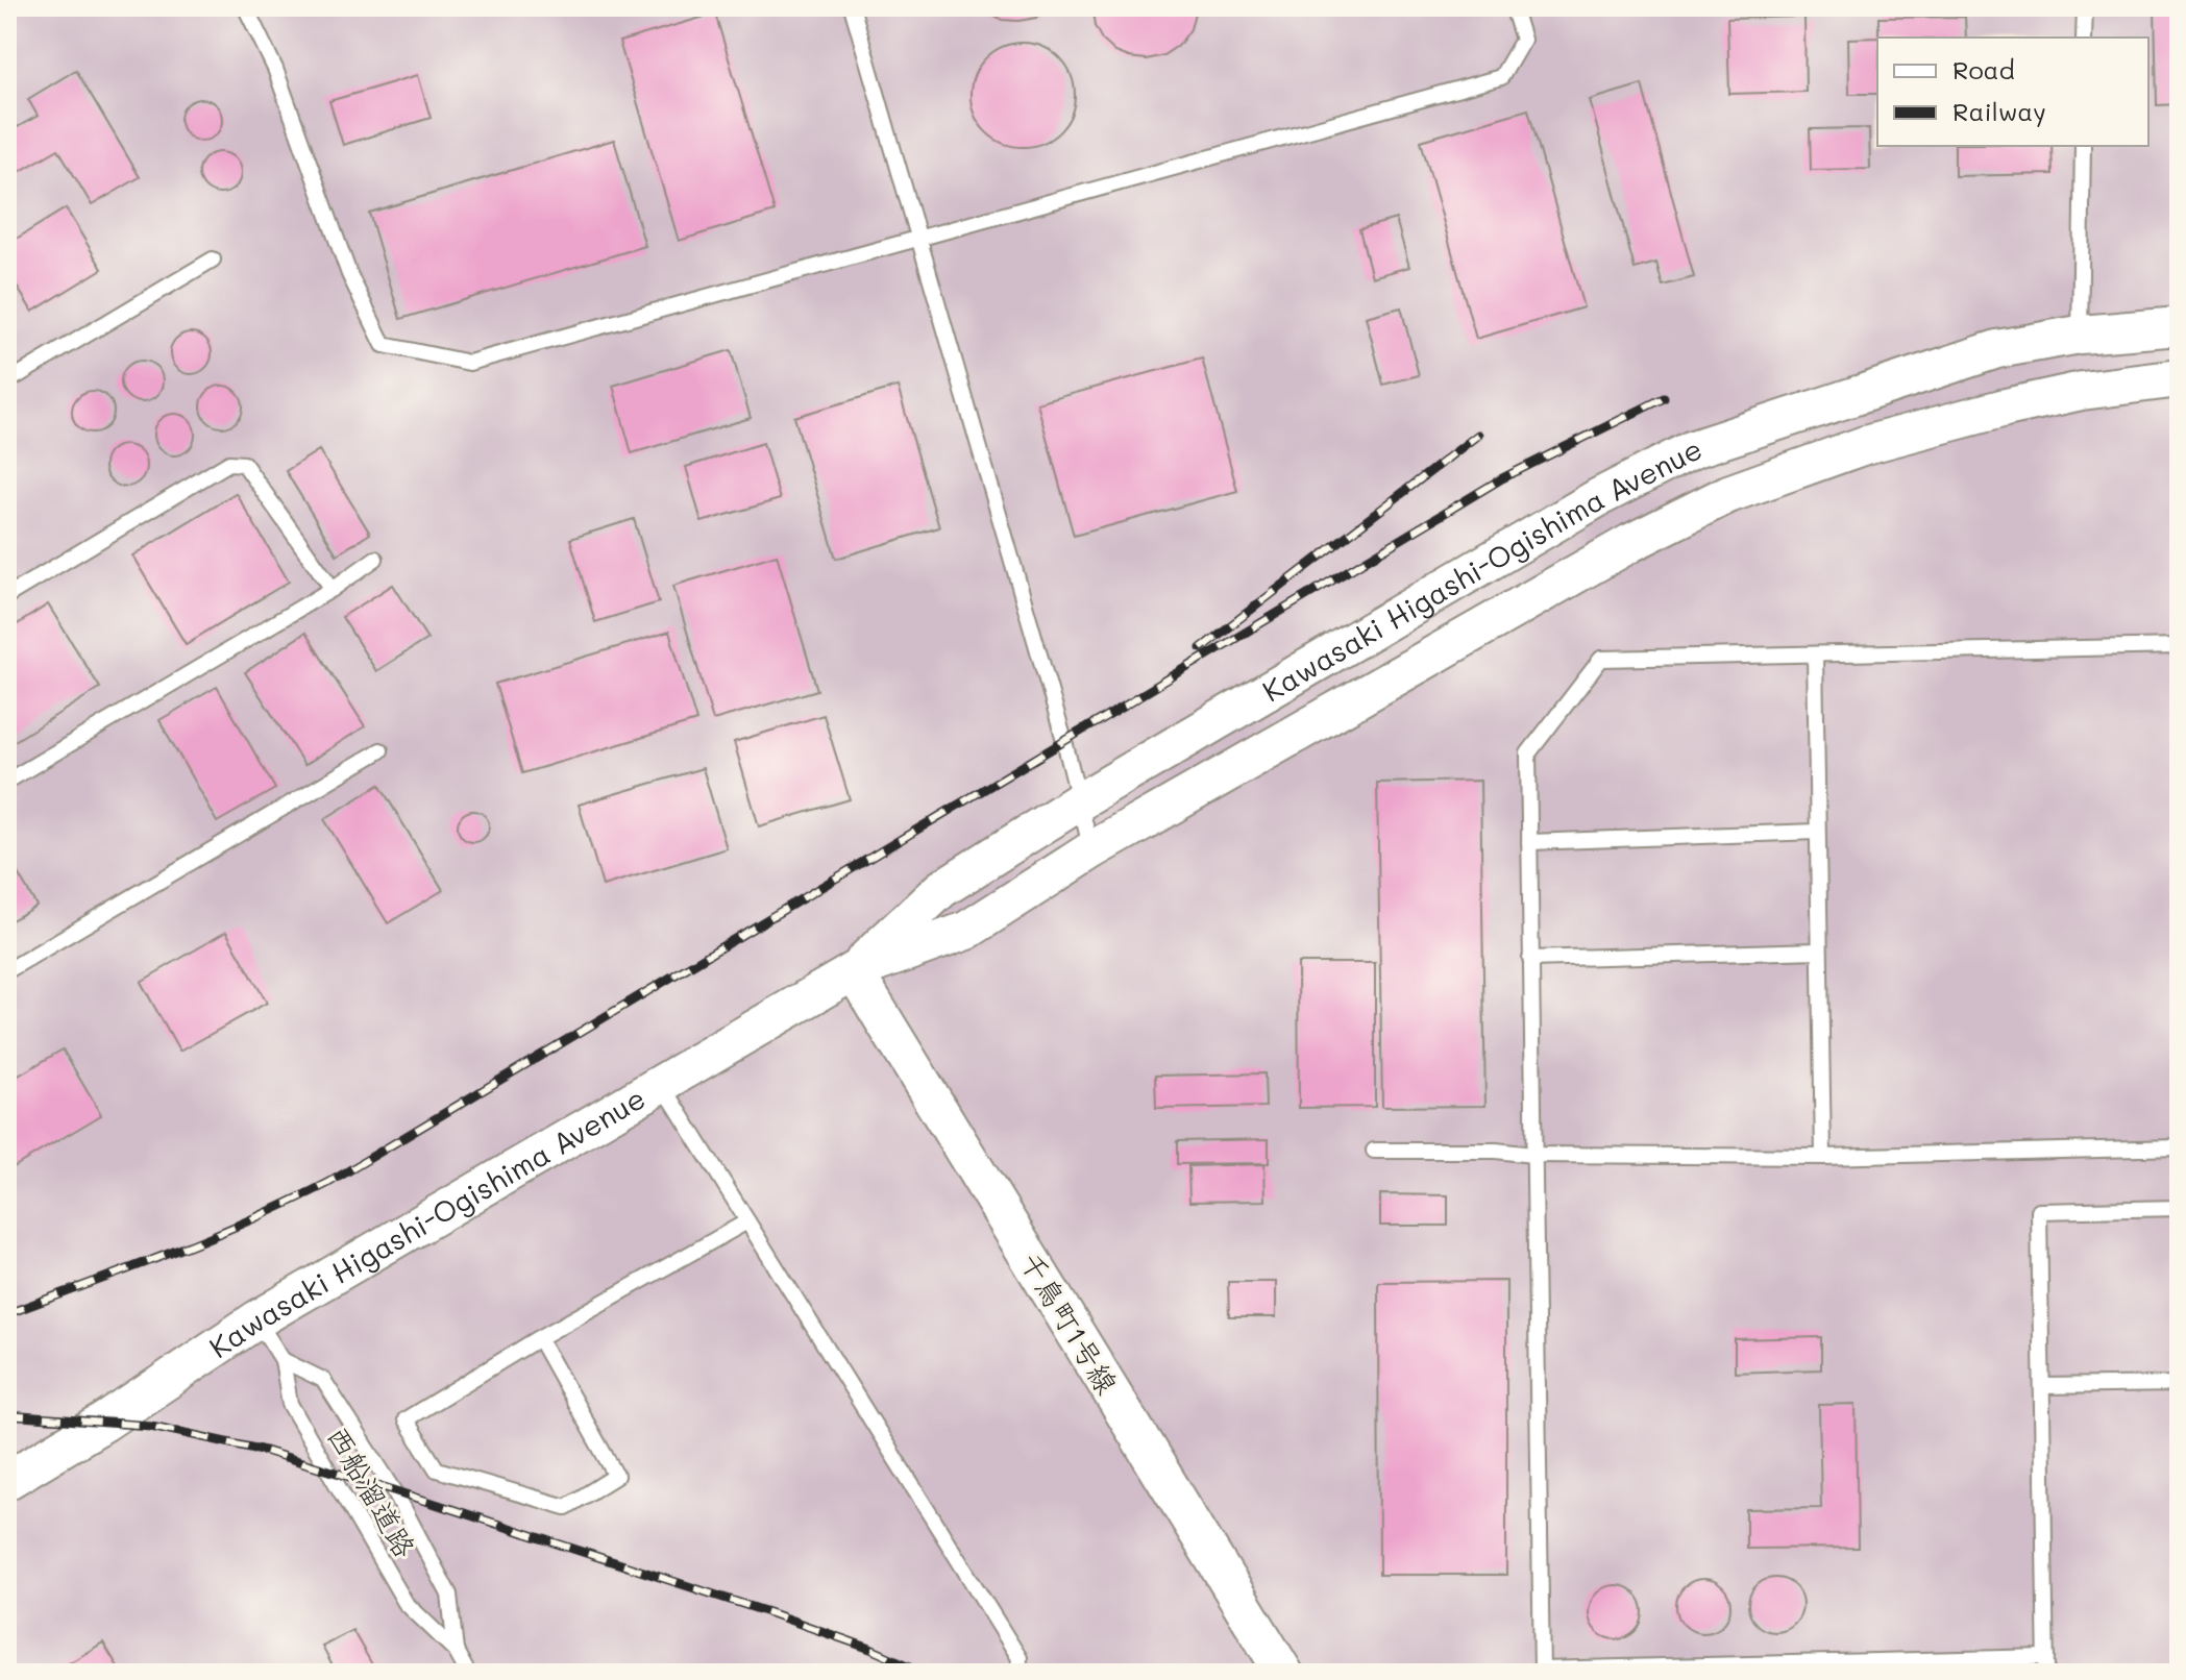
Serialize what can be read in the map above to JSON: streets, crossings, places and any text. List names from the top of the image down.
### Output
{
  "streets": {
    "street": ["Kawasaki Higashi-Ogishima Avenue", "千鳥町1号線"],
    "lane": ["西船溜道路"]
  },
  "crossings": [
    ["Kawasaki Higashi-Ogishima Avenue", "千鳥町1号線"],
    ["Kawasaki Higashi-Ogishima Avenue", "西船溜道路"]
  ],
  "legend": ["Road", "Railway"]
}
